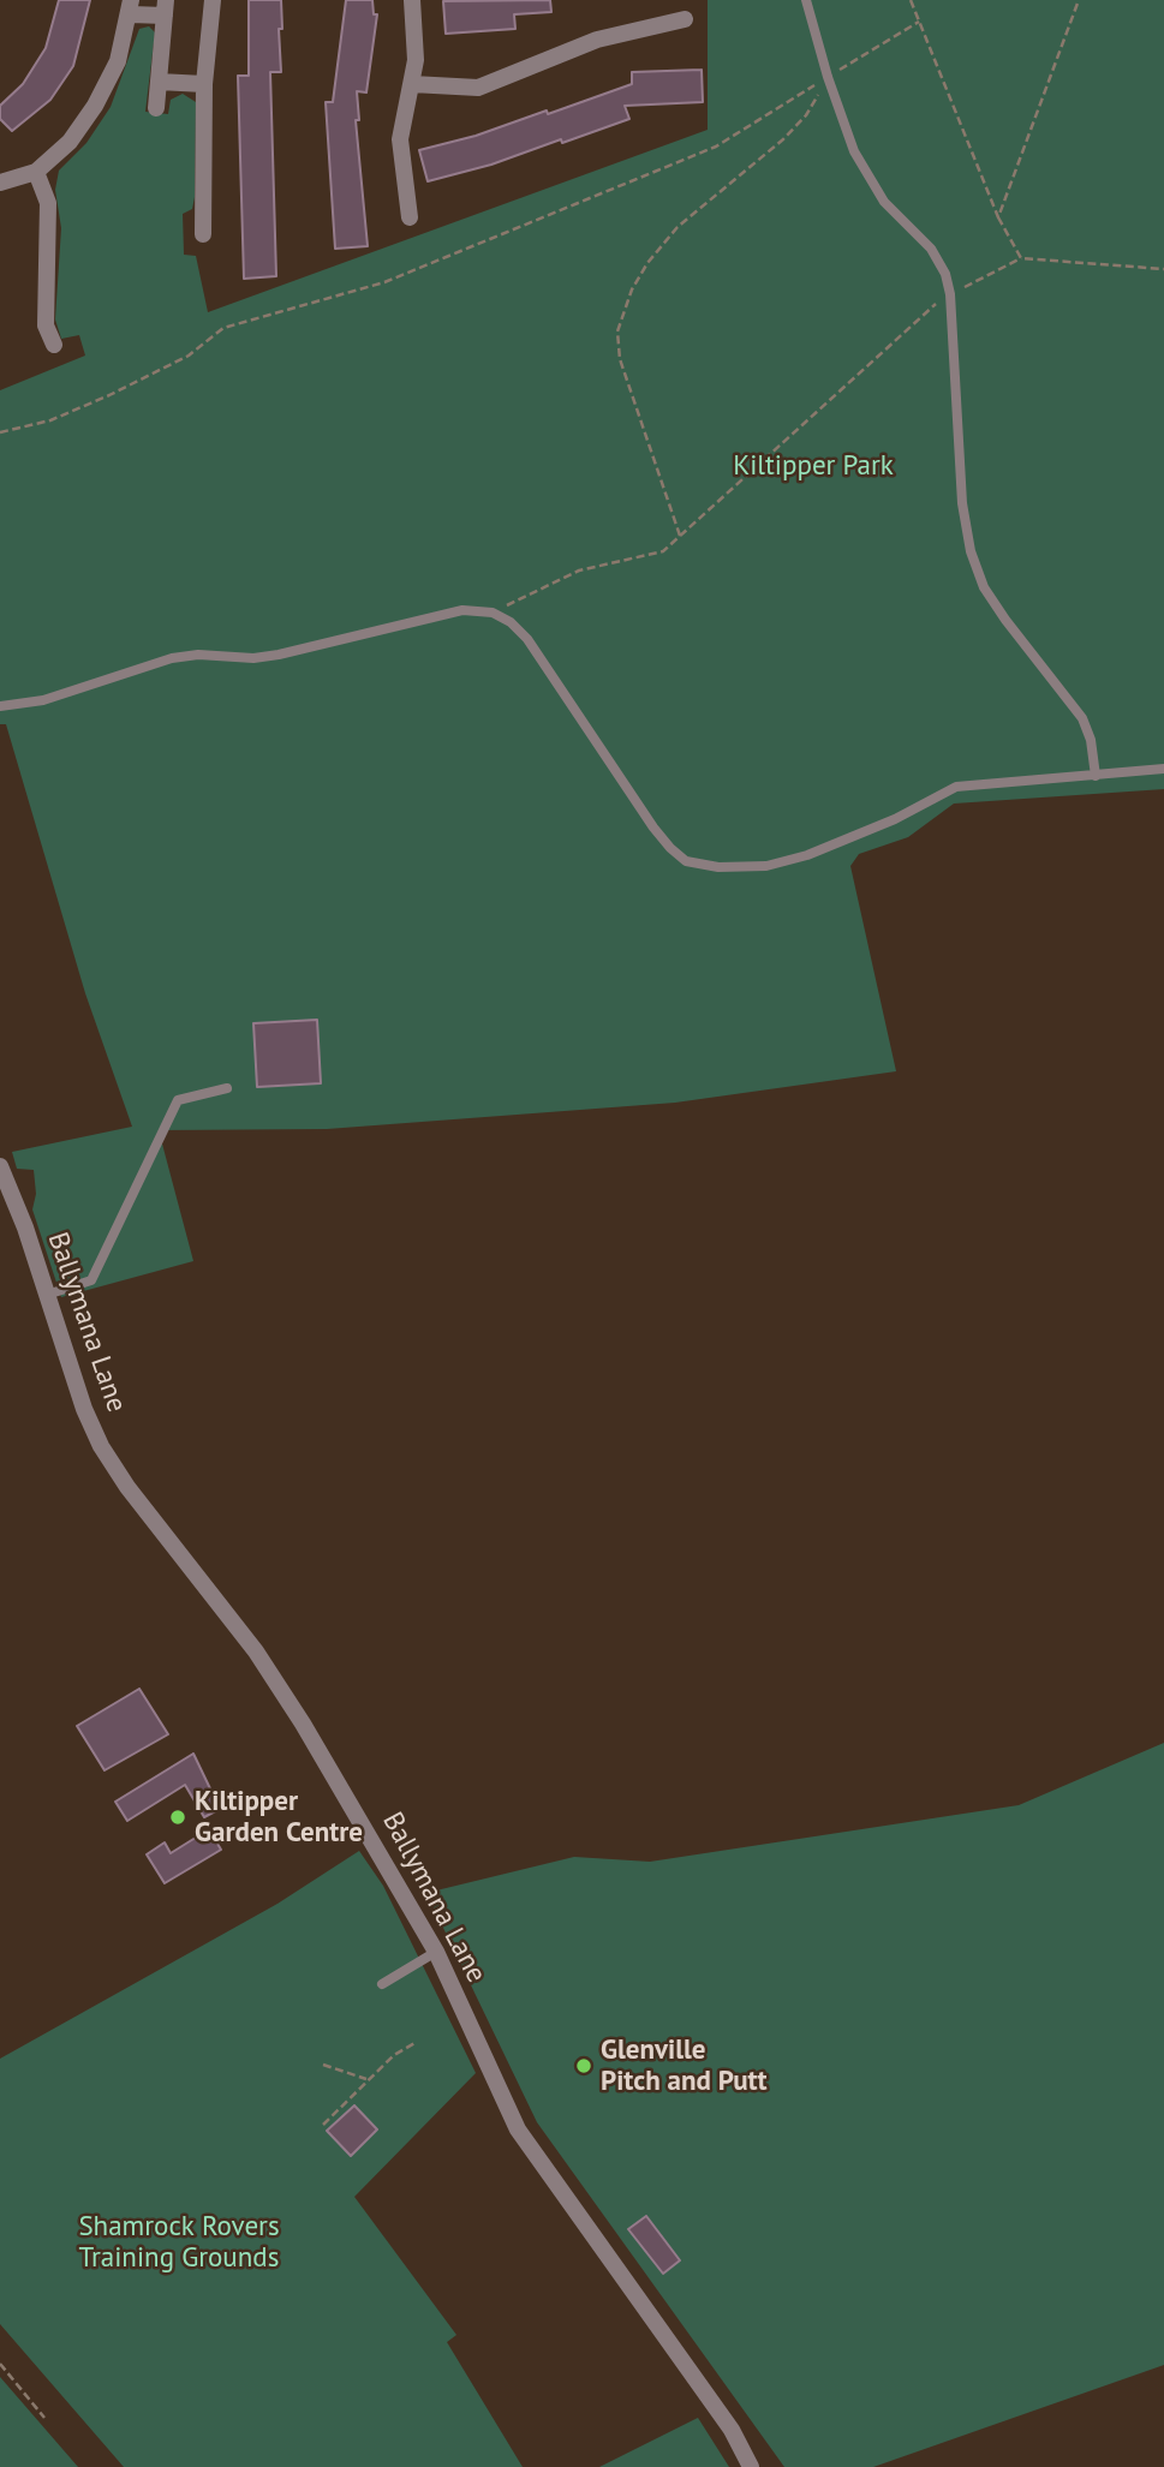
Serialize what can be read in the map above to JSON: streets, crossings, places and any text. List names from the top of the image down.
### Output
{
  "streets": {
    "street": ["Ballymana Lane"]
  },
  "parks": ["Kiltipper Park", "Shamrock Rovers Training Grounds"],
  "places": ["Kiltipper Garden Centre", "Glenville Pitch and Putt"]
}
